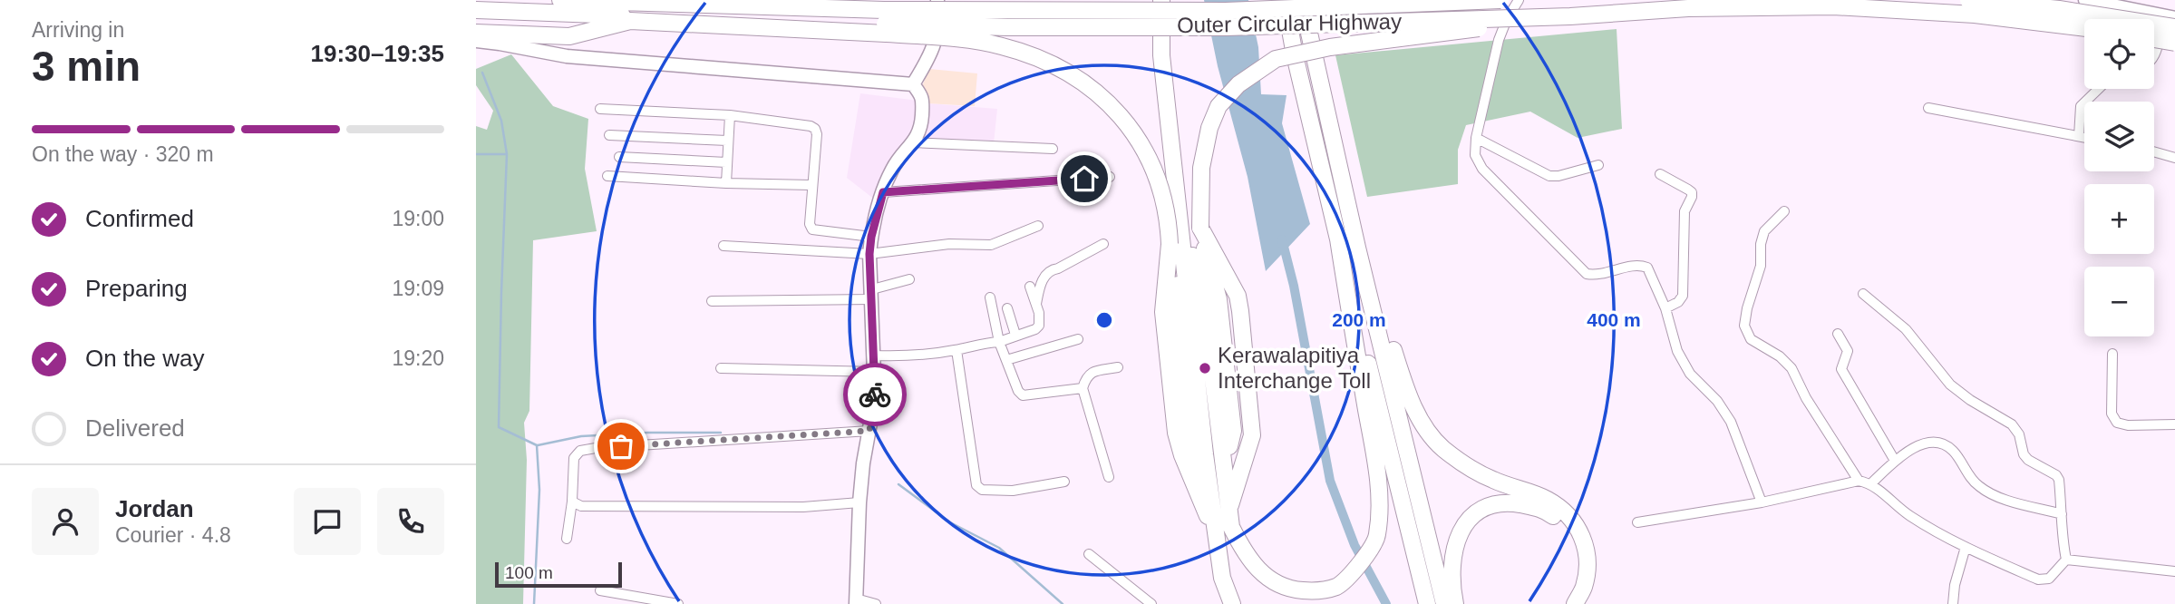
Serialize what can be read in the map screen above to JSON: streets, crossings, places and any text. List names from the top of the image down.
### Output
{
  "streets": {
    "highway": ["Outer Circular Highway"]
  },
  "places": ["Kerawalapitiya Interchange Toll"],
  "scale_bar": "100 m",
  "page": {
    "heading": ["3 min", "Arriving in", "19:30–19:35"],
    "panel": ["Jordan", "Courier · 4.8"],
    "map_buttons": ["+", "−"],
    "bar": "On the way · 320 m",
    "list": [
      ["Confirmed", "19:00"],
      ["Preparing", "19:09"],
      ["On the way", "19:20"],
      "Delivered"
    ],
    "scale": "100 m"
  },
  "rings": ["200 m", "400 m"]
}
